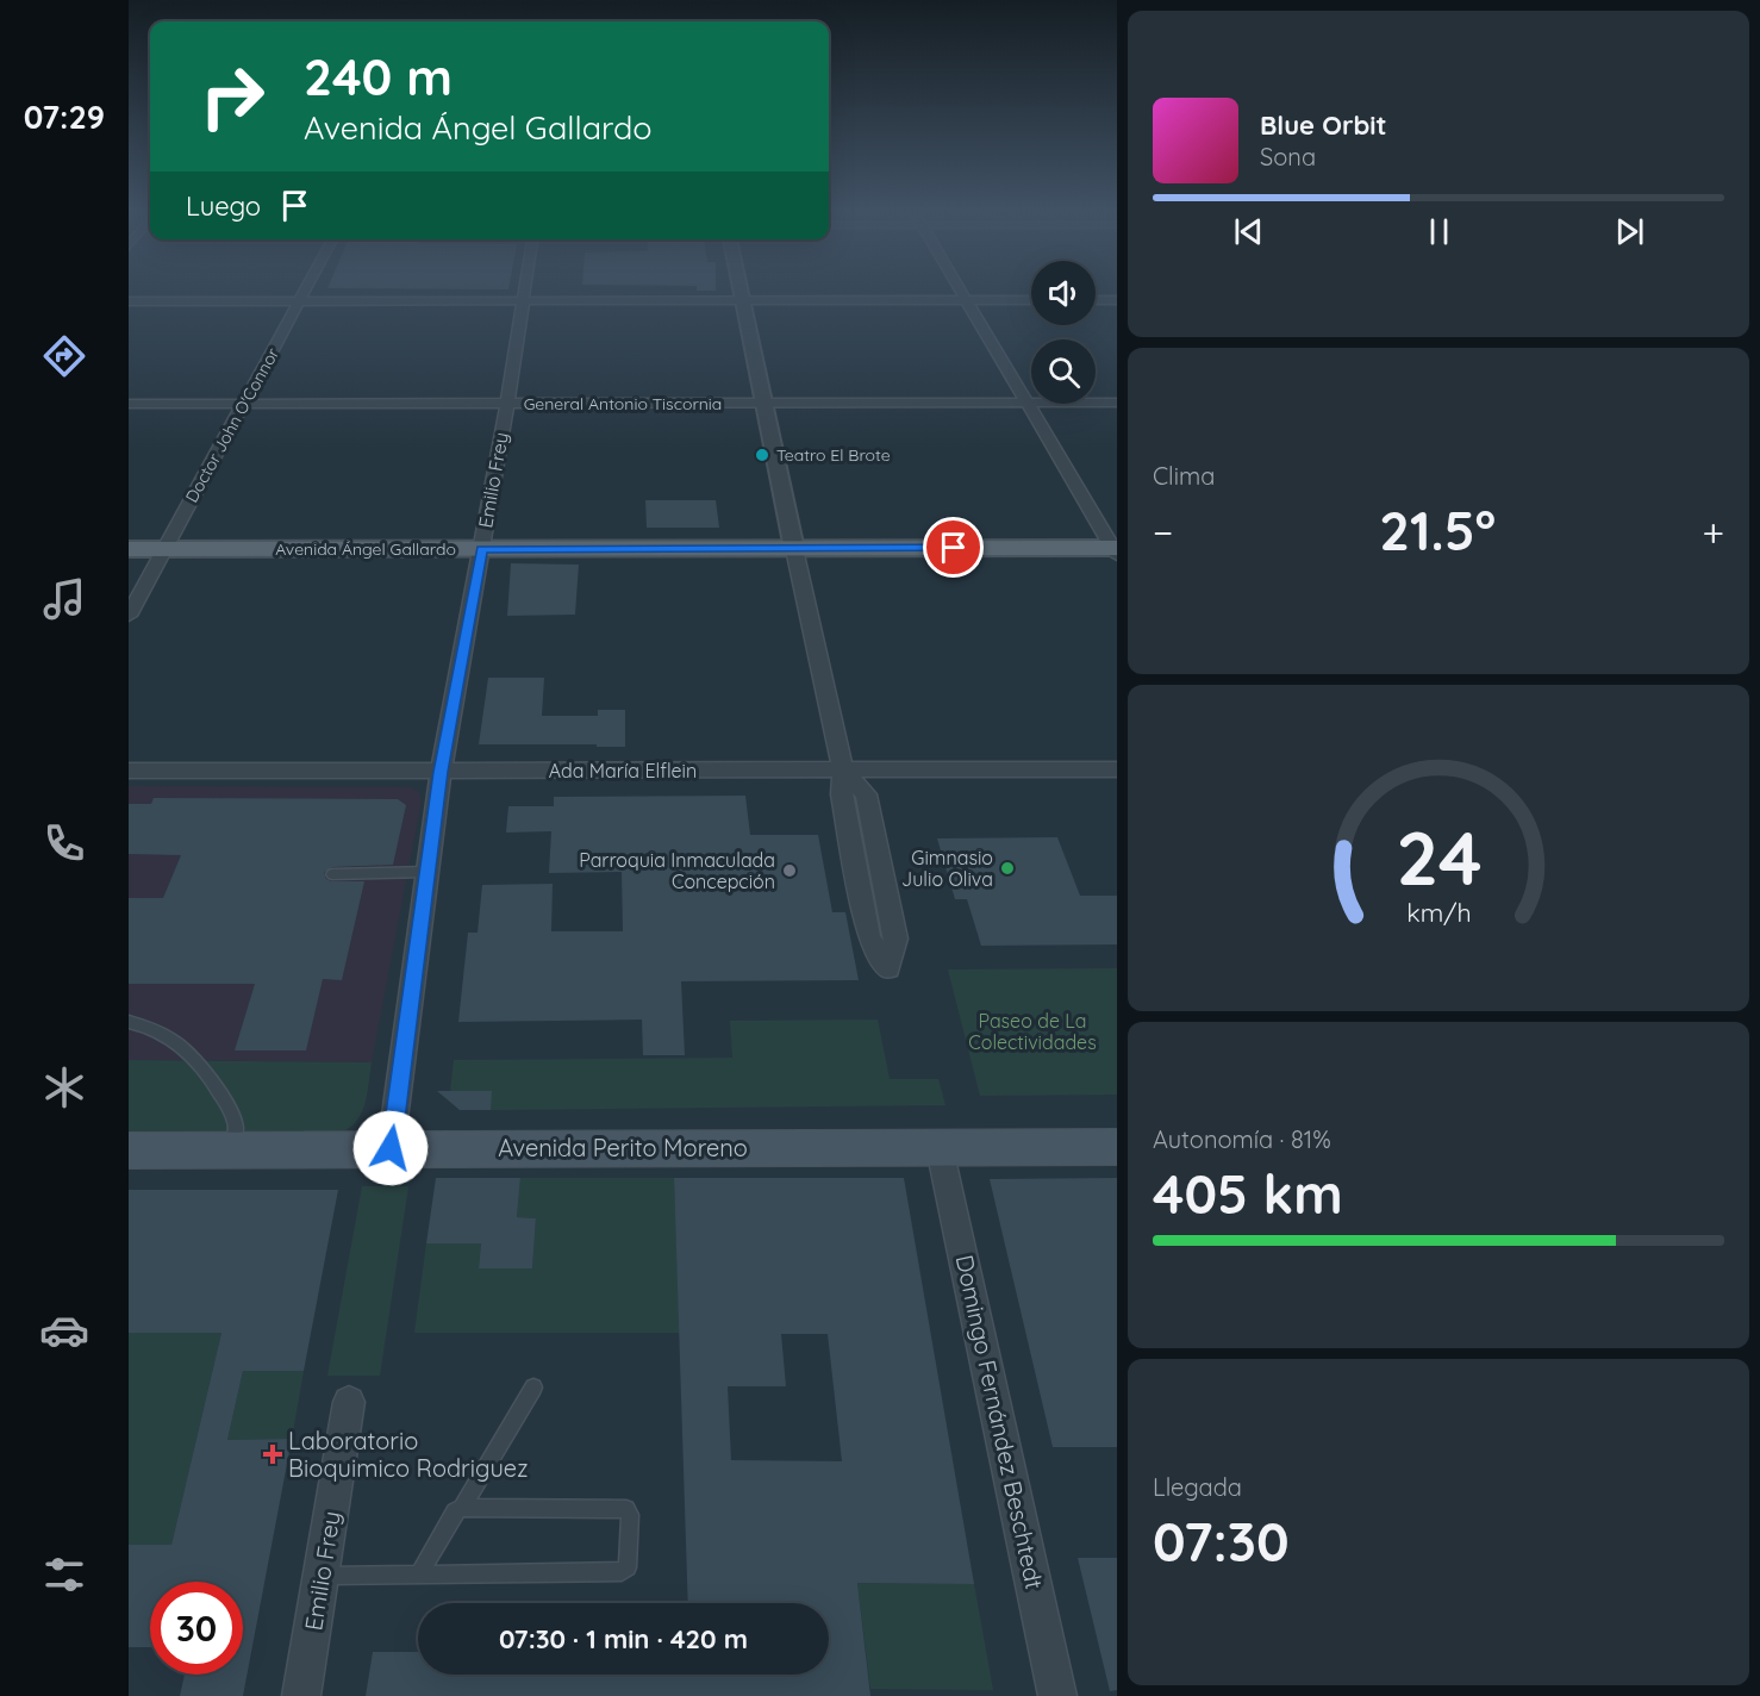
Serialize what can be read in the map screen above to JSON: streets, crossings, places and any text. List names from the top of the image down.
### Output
{
  "streets": {
    "main road": ["Avenida Ángel Gallardo", "Avenida Perito Moreno"],
    "street": [
      "General Antonio Tiscornia",
      "Doctor John O'Connor",
      "Emilio Frey",
      "Ada María Elflein",
      "Domingo Fernández Beschtedt"
    ]
  },
  "crossings": [
    ["General Antonio Tiscornia", "Doctor John O'Connor"],
    ["General Antonio Tiscornia", "Emilio Frey"],
    ["Doctor John O'Connor", "Avenida Ángel Gallardo"],
    ["Emilio Frey", "Avenida Ángel Gallardo"],
    ["Emilio Frey", "Ada María Elflein"],
    ["Emilio Frey", "Avenida Perito Moreno"],
    ["Avenida Perito Moreno", "Domingo Fernández Beschtedt"]
  ],
  "parks": ["Paseo de La Colectividades"],
  "places": {
    "other": ["Teatro El Brote", "Gimnasio Julio Oliva", "Parroquia Inmaculada Concepción"],
    "health": ["Laboratorio Bioquimico Rodriguez"]
  },
  "page": {
    "tabs": "07:29",
    "turn": ["240 m", "Avenida Ángel Gallardo"],
    "song": ["Blue Orbit", "Sona"],
    "then": "Luego",
    "tile": [
      "Clima",
      ["Autonomía · 81%", "405 km"],
      ["Llegada", "07:30"]
    ],
    "heat": ["−", "21.5°", "+"],
    "limit": "30",
    "trip": "07:30 · 1 min · 420 m",
    "gauge": ["24", "km/h"]
  }
}
